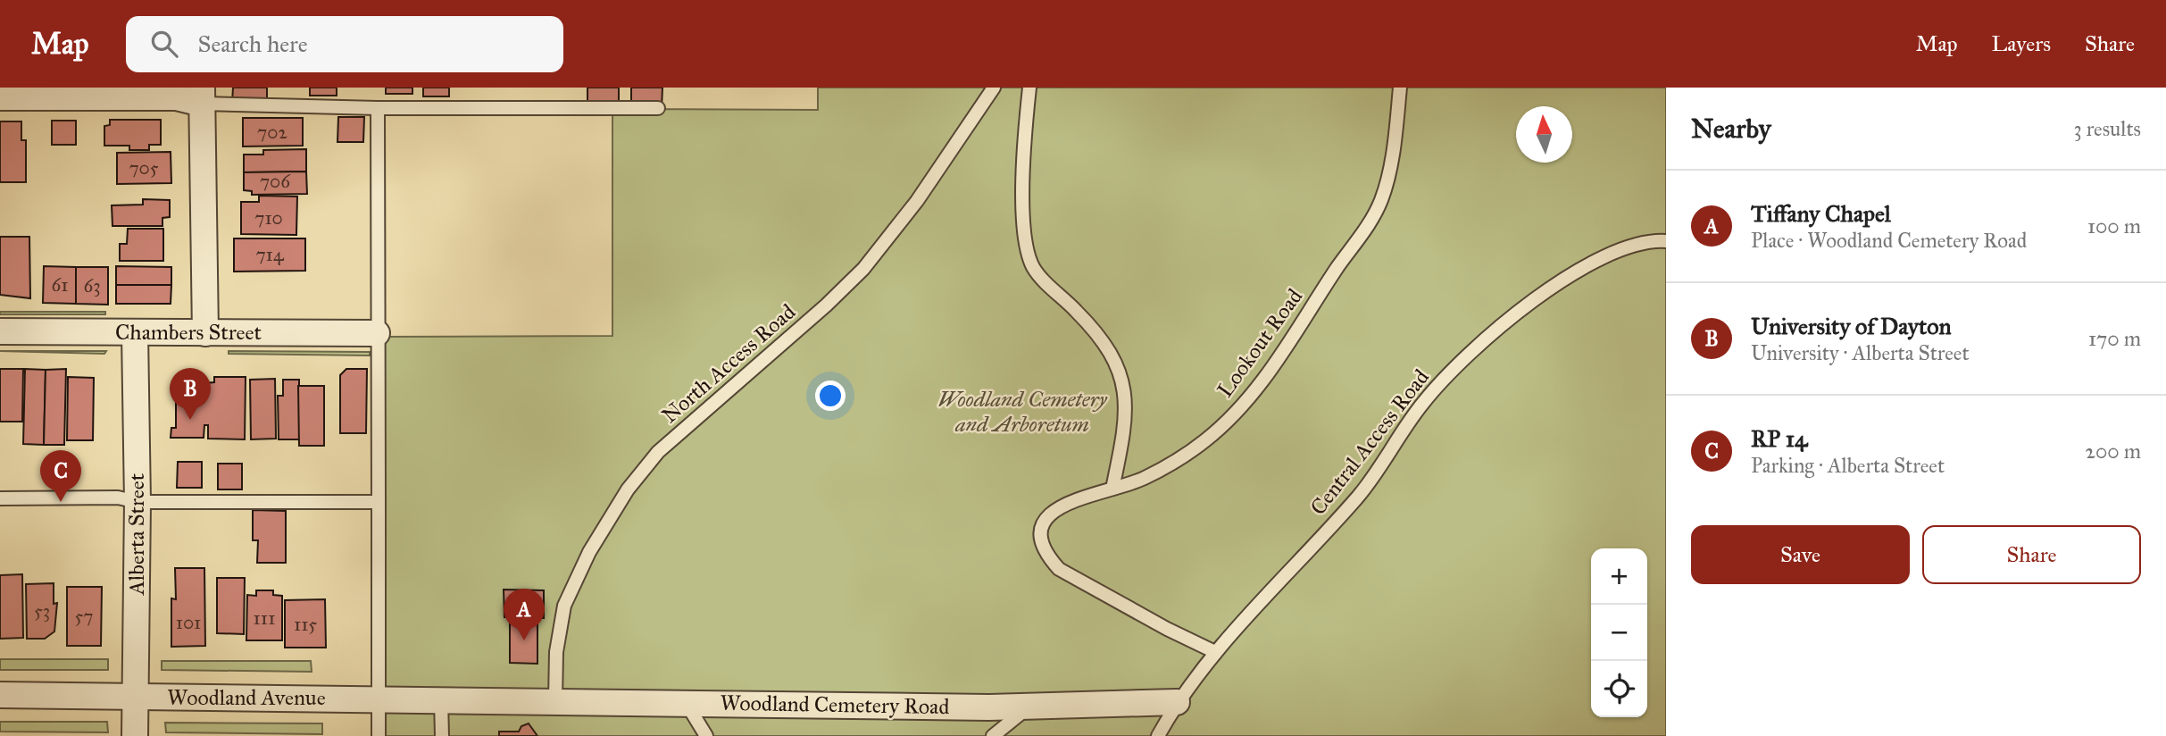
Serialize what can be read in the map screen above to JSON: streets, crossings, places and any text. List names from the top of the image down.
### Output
{
  "streets": {
    "street": [
      "Chambers Street",
      "Alberta Street",
      "Woodland Avenue",
      "Woodland Cemetery Road"
    ],
    "lane": ["Lookout Road", "North Access Road", "Central Access Road"]
  },
  "crossings": [
    ["Chambers Street", "Alberta Street"],
    ["Lookout Road", "Central Access Road"],
    ["North Access Road", "Woodland Cemetery Road"],
    ["Central Access Road", "Woodland Cemetery Road"],
    ["Alberta Street", "Woodland Avenue"],
    ["Woodland Avenue", "Woodland Cemetery Road"]
  ],
  "parks": ["Woodland Cemetery and Arboretum"],
  "house_numbers": [
    "702",
    "705",
    "706",
    "710",
    "714",
    "61",
    "63",
    "53",
    "57",
    "111",
    "101",
    "115"
  ],
  "north": "top",
  "page": {
    "header": "Map",
    "search": "Search here",
    "nav": ["Map", "Layers", "Share"],
    "heading": ["Nearby", "3 results"],
    "list": [
      {
        "mark": "A",
        "name": "Tiffany Chapel",
        "note": "Place · Woodland Cemetery Road",
        "value": "100 m"
      },
      {
        "mark": "B",
        "name": "University of Dayton",
        "note": "University · Alberta Street",
        "value": "170 m"
      },
      {
        "mark": "C",
        "name": "RP 14",
        "note": "Parking · Alberta Street",
        "value": "200 m"
      }
    ],
    "pins": ["B", "C", "A"],
    "buttons": ["Save", "Share"],
    "map_buttons": ["+", "−"]
  }
}
